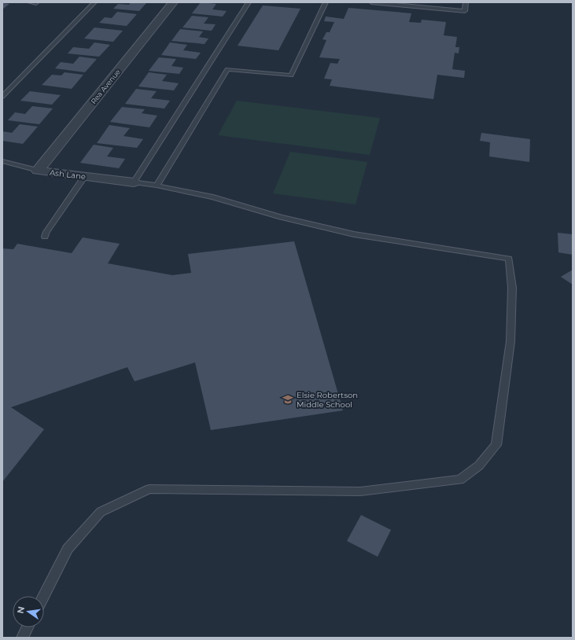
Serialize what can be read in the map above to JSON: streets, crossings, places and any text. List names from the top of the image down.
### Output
{
  "streets": {
    "street": ["Rea Avenue", "Ash Lane"]
  },
  "crossings": [
    ["Rea Avenue", "Ash Lane"]
  ],
  "places": {
    "school or university": ["Elsie Robertson Middle School"]
  },
  "north": "left"
}
